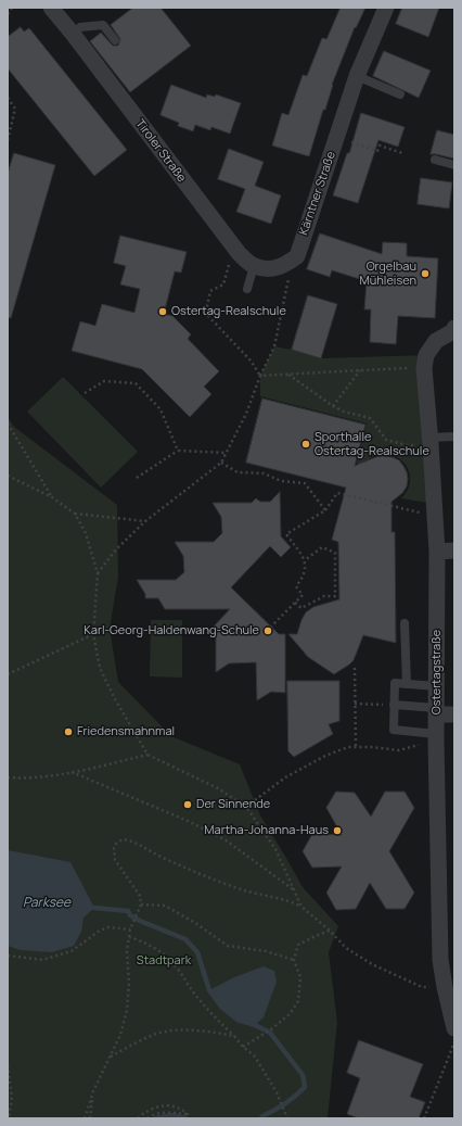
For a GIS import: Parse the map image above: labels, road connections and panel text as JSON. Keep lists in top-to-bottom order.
{
  "streets": {
    "street": ["Tiroler Straße", "Kärntner Straße", "Ostertagstraße"]
  },
  "water": ["Parksee"],
  "parks": ["Stadtpark"],
  "places": [
    "Orgelbau Mühleisen",
    "Ostertag-Realschule",
    "Sporthalle Ostertag-Realschule",
    "Karl-Georg-Haldenwang-Schule",
    "Friedensmahnmal",
    "Der Sinnende",
    "Martha-Johanna-Haus"
  ]
}
